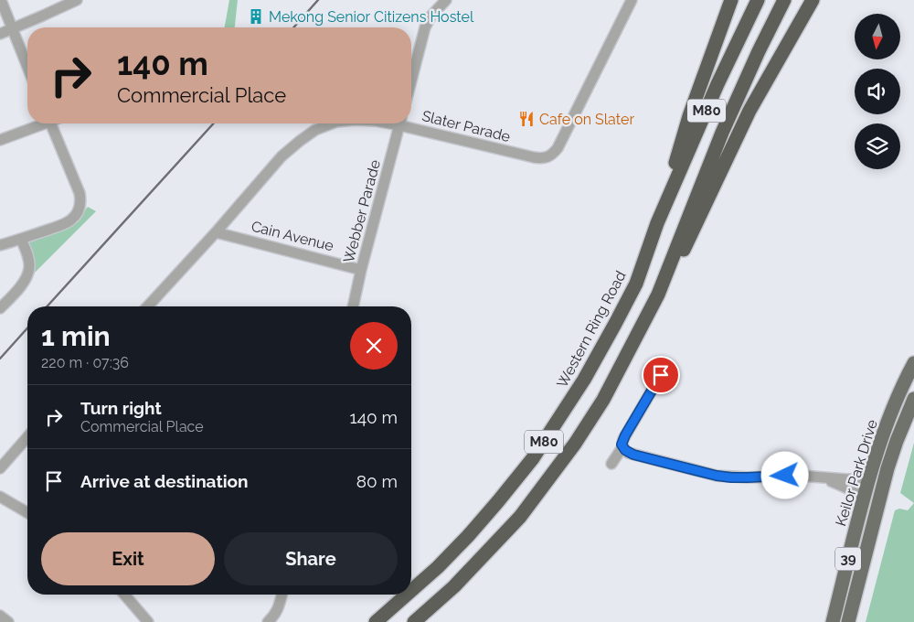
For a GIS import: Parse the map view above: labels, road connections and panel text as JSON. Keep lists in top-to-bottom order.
{
  "streets": {
    "highway": ["M80", "Western Ring Road"],
    "main road": ["Keilor Park Drive", "39"],
    "street": ["Slater Parade", "Webber Parade", "Cain Avenue"]
  },
  "crossings": [
    ["Slater Parade", "Cain Avenue"],
    ["Webber Parade", "Cain Avenue"]
  ],
  "places": {
    "building": ["Mekong Senior Citizens Hostel"],
    "restaurant": ["Cafe on Slater"]
  },
  "north": "bottom",
  "page": {
    "turn": ["140 m", "Commercial Place"],
    "heading": ["1 min", "220 m · 07:36"],
    "list": [
      {
        "name": "Turn right",
        "note": "Commercial Place",
        "value": "140 m"
      },
      {
        "name": "Arrive at destination",
        "value": "80 m"
      }
    ],
    "buttons": ["Exit", "Share"]
  }
}
